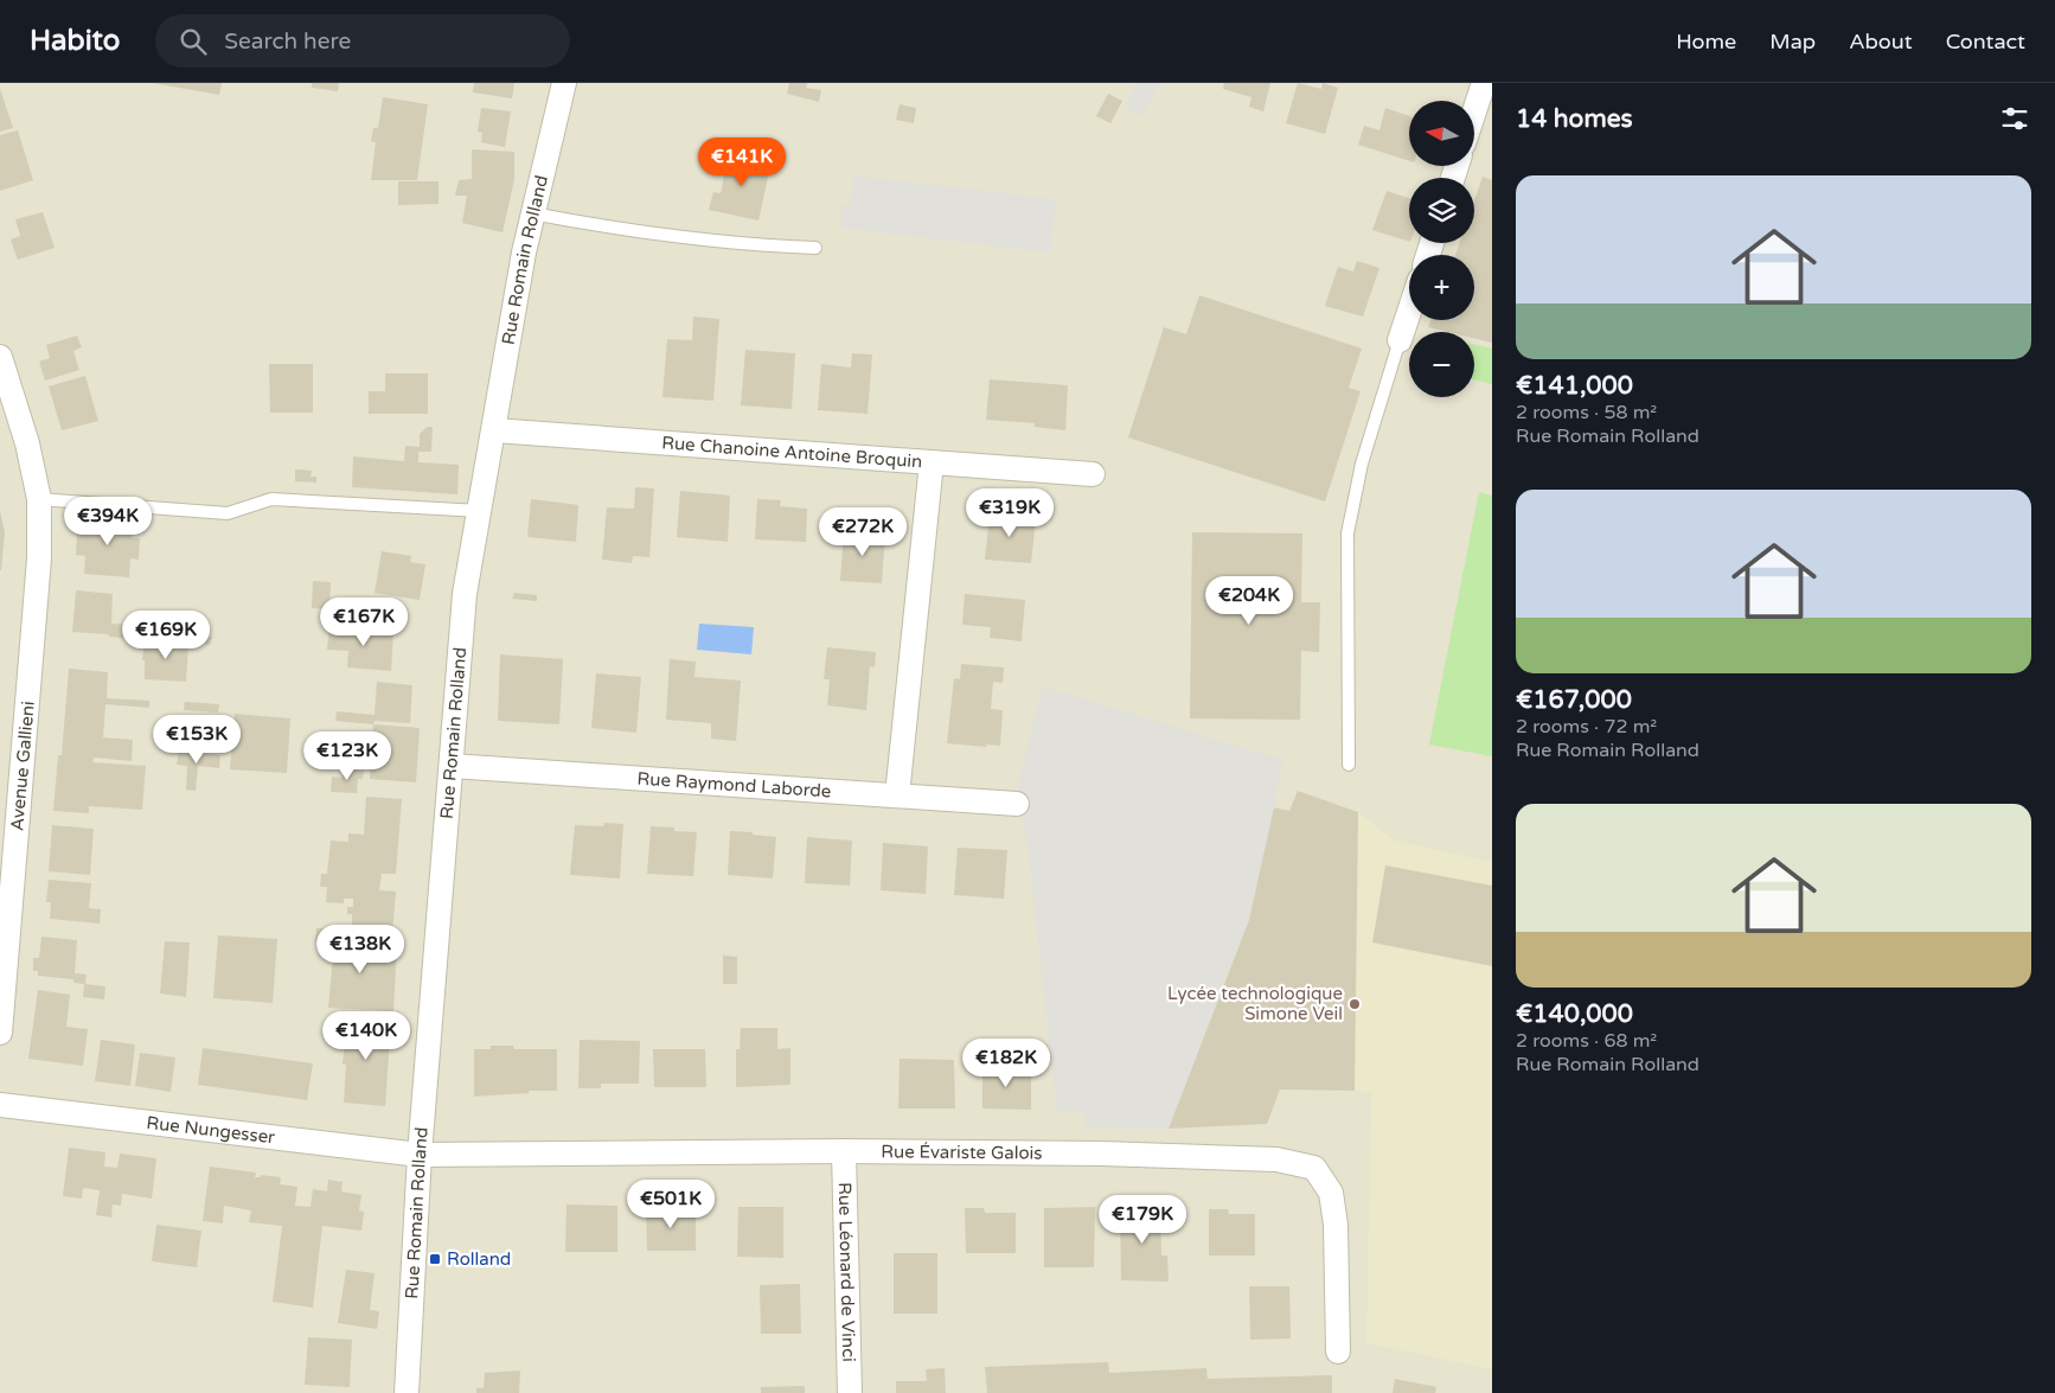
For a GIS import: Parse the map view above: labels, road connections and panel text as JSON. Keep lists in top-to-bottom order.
{
  "streets": {
    "street": [
      "Rue Romain Rolland",
      "Rue Chanoine Antoine Broquin",
      "Avenue Gallieni",
      "Rue Raymond Laborde",
      "Rue Nungesser",
      "Rue Évariste Galois",
      "Rue Léonard de Vinci"
    ]
  },
  "crossings": [
    ["Rue Romain Rolland", "Rue Chanoine Antoine Broquin"],
    ["Rue Romain Rolland", "Rue Raymond Laborde"],
    ["Rue Romain Rolland", "Rue Nungesser"],
    ["Rue Romain Rolland", "Rue Évariste Galois"],
    ["Rue Nungesser", "Rue Évariste Galois"],
    ["Rue Évariste Galois", "Rue Léonard de Vinci"]
  ],
  "places": {
    "other": ["Lycée technologique Simone Veil"],
    "transit": ["Rolland"]
  },
  "north": "left",
  "page": {
    "header": "Habito",
    "search": "Search here",
    "nav": [
      "Home",
      "Map",
      "About",
      "Contact"
    ],
    "heading": "14 homes",
    "map_buttons": ["+", "−"],
    "price": [
      "€141K",
      "€319K",
      "€394K",
      "€272K",
      "€204K",
      "€167K",
      "€169K",
      "€153K",
      "€123K",
      "€138K",
      "€140K",
      "€182K",
      "€501K",
      "€179K"
    ],
    "list": [
      {
        "name": "€141,000",
        "note": "2 rooms · 58 m² · Rue Romain Rolland"
      },
      {
        "name": "€167,000",
        "note": "2 rooms · 72 m² · Rue Romain Rolland"
      },
      {
        "name": "€140,000",
        "note": "2 rooms · 68 m² · Rue Romain Rolland"
      }
    ]
  }
}
